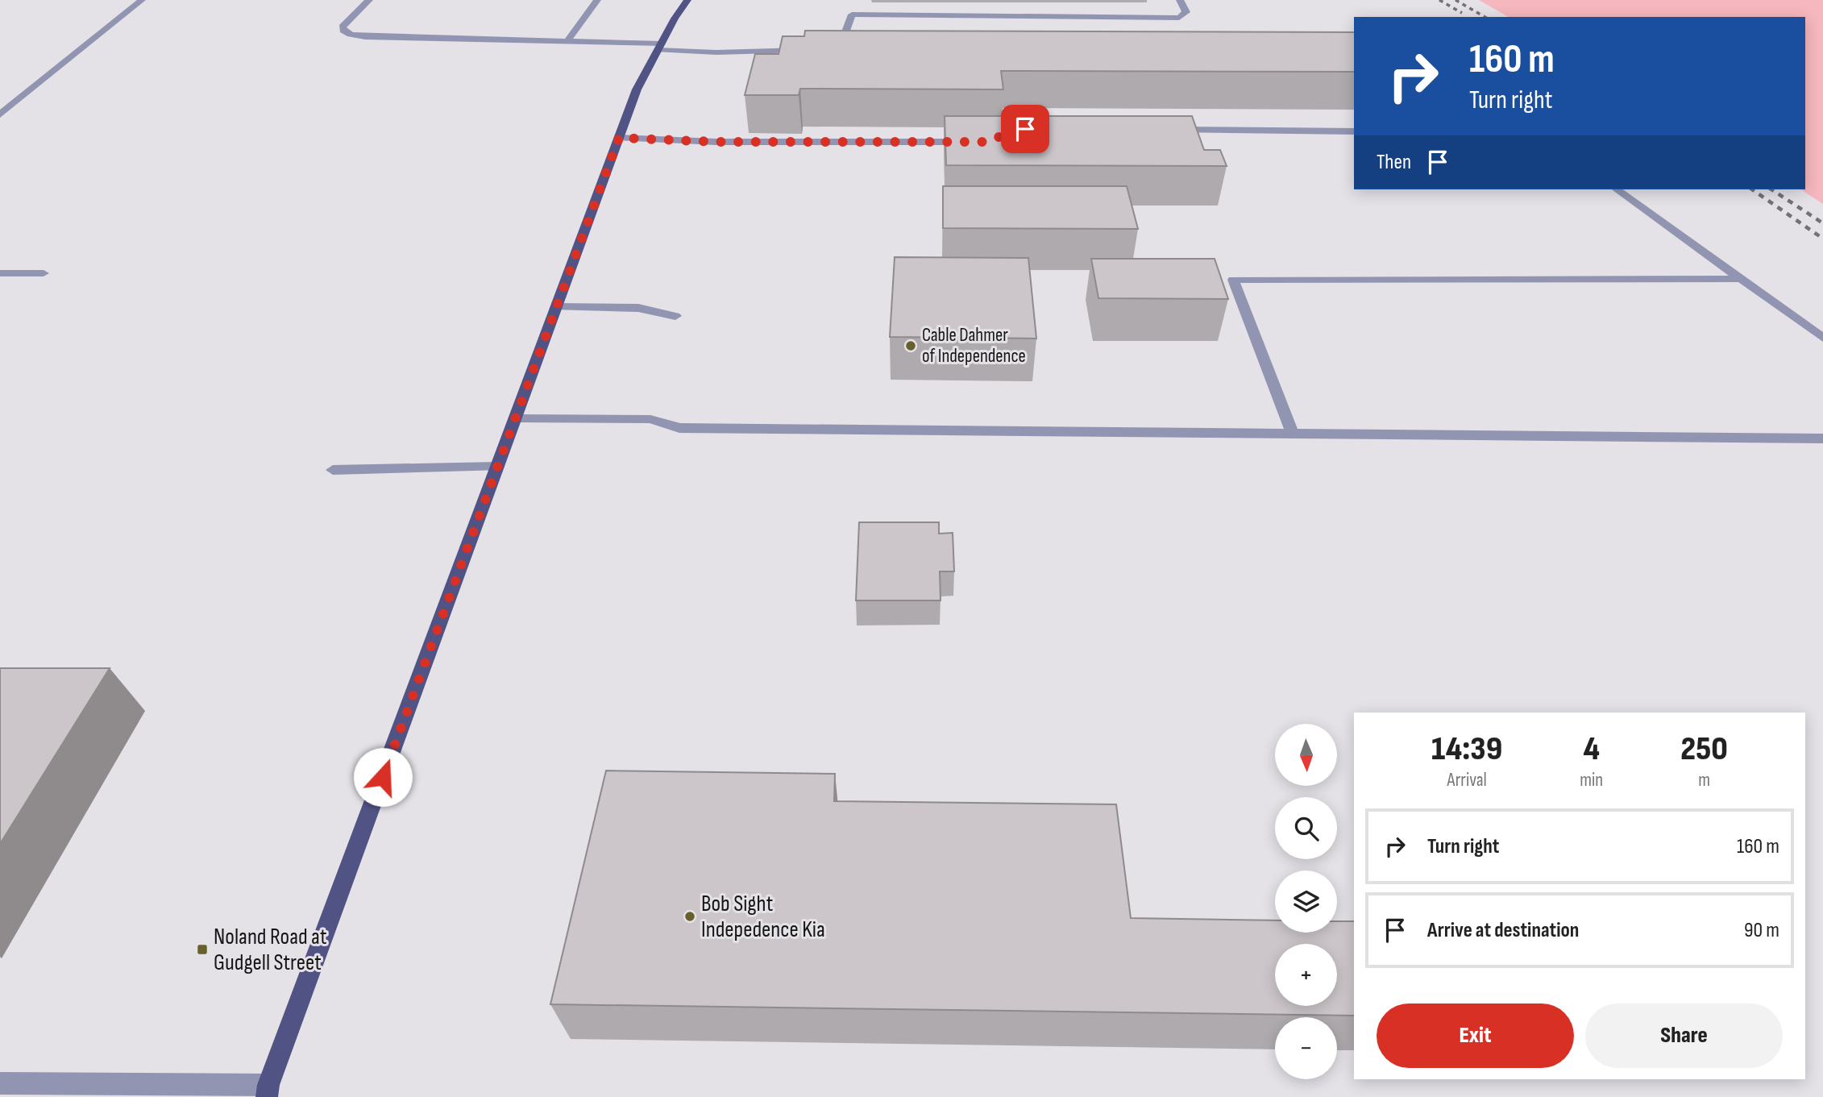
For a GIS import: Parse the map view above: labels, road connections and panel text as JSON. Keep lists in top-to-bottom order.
{
  "places": {
    "other": ["Cable Dahmer of Independence", "Bob Sight Indepedence Kia"],
    "transit": ["Noland Road at Gudgell Street"]
  },
  "north": "bottom",
  "page": {
    "turn": ["160 m", "Turn right"],
    "then": "Then",
    "eta": [
      "14:39",
      "Arrival",
      "4",
      "min",
      "250",
      "m"
    ],
    "map_buttons": ["+", "−"],
    "list": [
      {
        "name": "Turn right",
        "value": "160 m"
      },
      {
        "name": "Arrive at destination",
        "value": "90 m"
      }
    ],
    "buttons": ["Exit", "Share"]
  }
}
